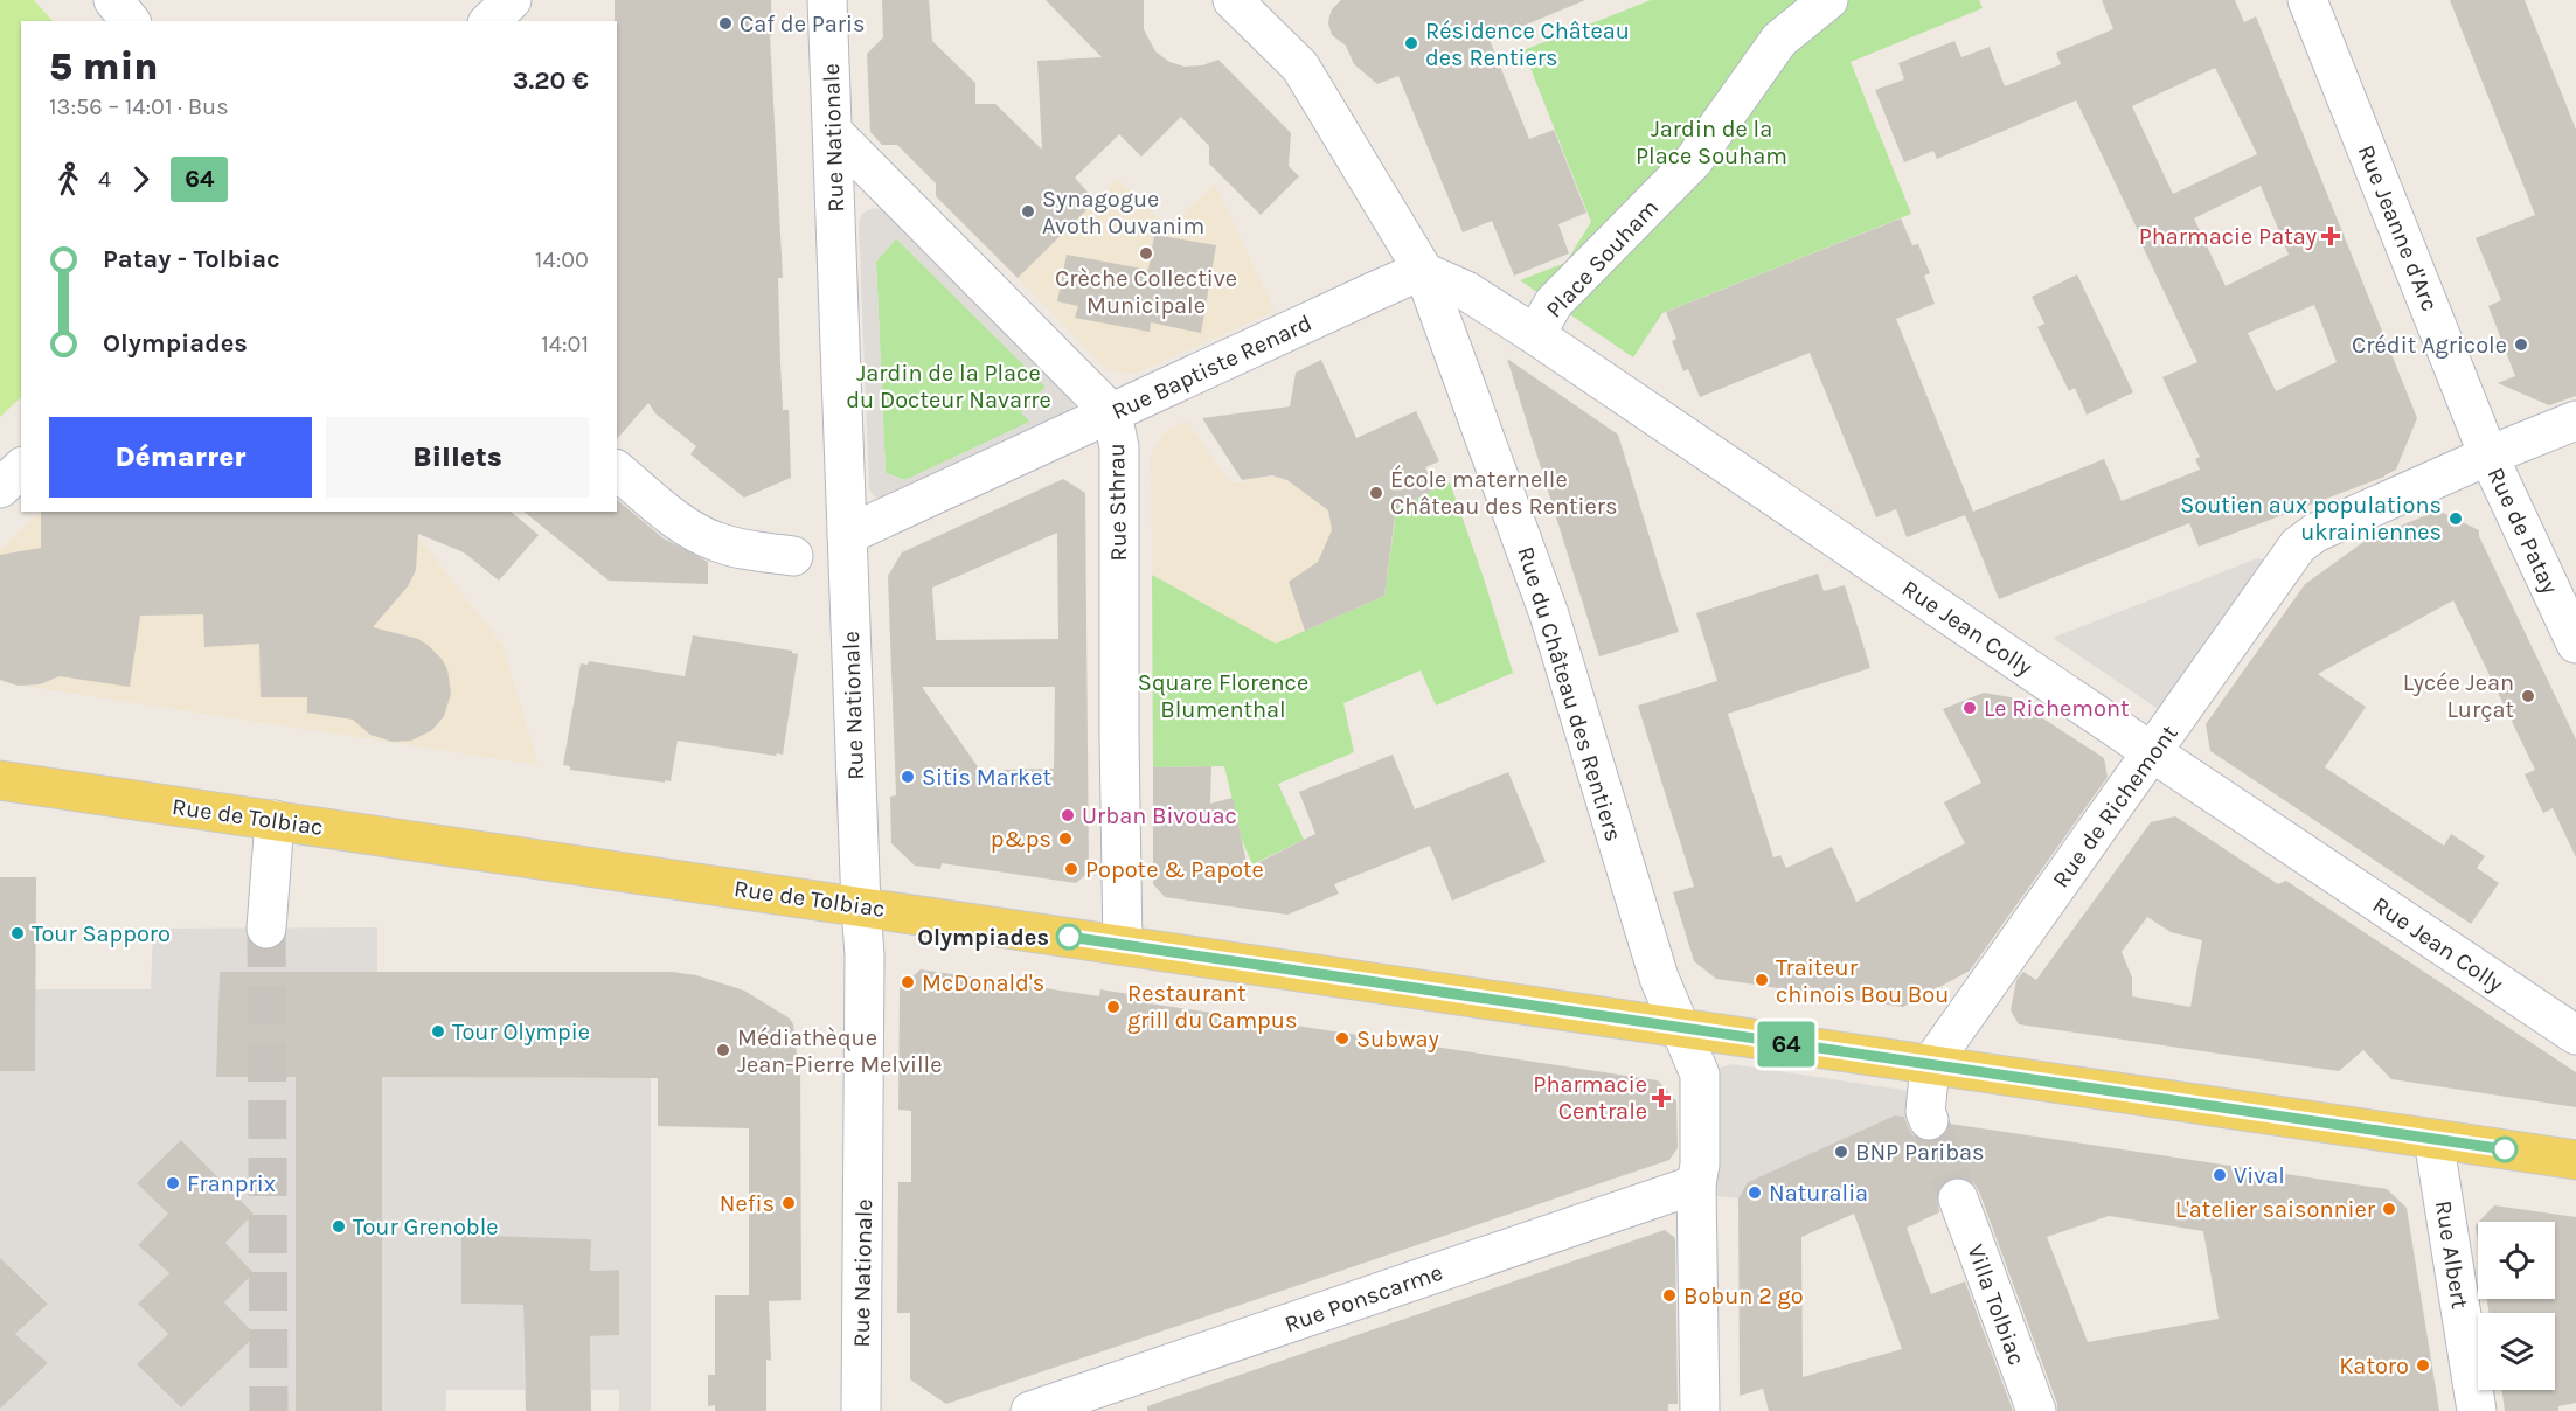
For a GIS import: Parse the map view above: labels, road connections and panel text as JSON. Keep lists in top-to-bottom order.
{
  "streets": {
    "main road": ["Rue de Tolbiac"],
    "street": [
      "Rue Nationale",
      "Rue Jeanne d'Arc",
      "Place Souham",
      "Rue Baptiste Renard",
      "Rue Sthrau",
      "Rue de Patay",
      "Rue Jean Colly",
      "Rue du Château des Rentiers",
      "Rue de Richemont",
      "Rue Albert",
      "Rue Ponscarme",
      "Villa Tolbiac"
    ]
  },
  "crossings": [
    ["Rue Nationale", "Rue Baptiste Renard"],
    ["Rue Nationale", "Rue Sthrau"],
    ["Rue Nationale", "Rue de Tolbiac"],
    ["Rue Jeanne d'Arc", "Rue de Patay"],
    ["Rue Jeanne d'Arc", "Rue de Richemont"],
    ["Rue Baptiste Renard", "Rue Sthrau"],
    ["Rue Baptiste Renard", "Rue Jean Colly"],
    ["Rue Baptiste Renard", "Rue du Château des Rentiers"],
    ["Rue Sthrau", "Rue de Tolbiac"],
    ["Rue de Patay", "Rue de Richemont"],
    ["Rue Jean Colly", "Rue du Château des Rentiers"],
    ["Rue Jean Colly", "Rue de Richemont"],
    ["Rue du Château des Rentiers", "Rue de Tolbiac"],
    ["Rue du Château des Rentiers", "Rue Ponscarme"],
    ["Rue de Richemont", "Rue de Tolbiac"],
    ["Rue de Tolbiac", "Rue Albert"]
  ],
  "parks": ["Jardin de la Place Souham", "Jardin de la Place du Docteur Navarre", "Square Florence Blumenthal"],
  "places": {
    "other": [
      "Caf de Paris",
      "Résidence Château des Rentiers",
      "Synagogue Avoth Ouvanim",
      "Crèche Collective Municipale",
      "Crédit Agricole",
      "École maternelle Château des Rentiers",
      "Soutien aux populations ukrainiennes",
      "Lycée Jean Lurçat",
      "Le Richemont",
      "Sitis Market",
      "Urban Bivouac",
      "p&ps",
      "Popote & Papote",
      "Tour Sapporo",
      "Olympiades",
      "Traiteur chinois Bou Bou",
      "McDonald's",
      "Restaurant grill du Campus",
      "Tour Olympie",
      "Subway",
      "Médiathèque Jean-Pierre Melville",
      "BNP Paribas",
      "Vival",
      "Franprix",
      "Naturalia",
      "Nefis",
      "L'atelier saisonnier",
      "Tour Grenoble",
      "Bobun 2 go",
      "Katoro"
    ],
    "health": ["Pharmacie Patay", "Pharmacie Centrale"]
  },
  "lines": ["bus line 64"],
  "page": {
    "on_map": "64",
    "heading": ["5 min", "13:56 – 14:01 · Bus", "3.20 €"],
    "legs": ["4", "64"],
    "list": [
      {
        "name": "Patay - Tolbiac",
        "value": "14:00"
      },
      {
        "name": "Olympiades",
        "value": "14:01"
      }
    ],
    "buttons": ["Démarrer", "Billets"]
  }
}
